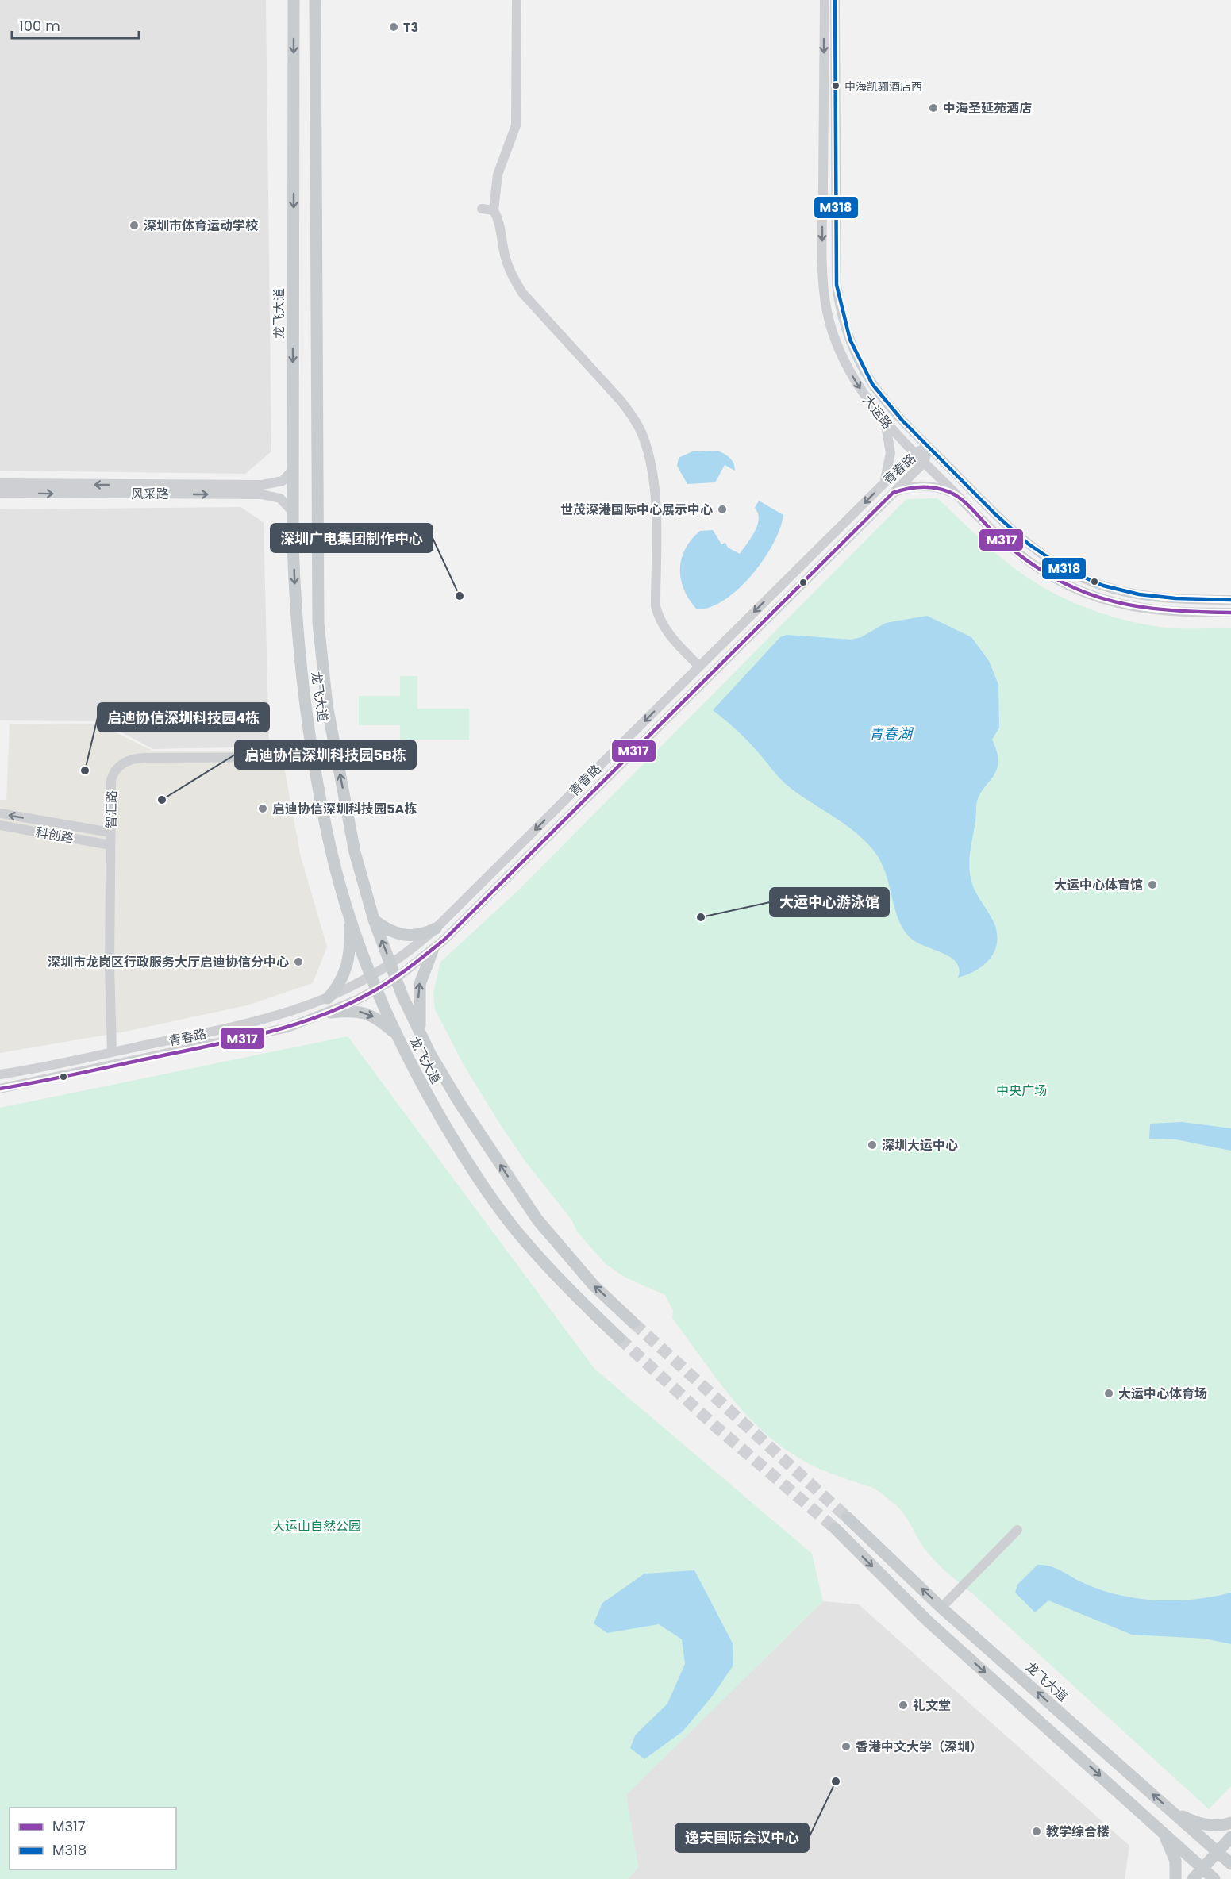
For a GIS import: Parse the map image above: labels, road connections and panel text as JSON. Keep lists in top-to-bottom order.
{
  "streets": {
    "main road": ["龙飞大道"],
    "street": [
      "大运路",
      "青春路",
      "风采路",
      "智汇路",
      "科创路"
    ]
  },
  "crossings": [
    ["龙飞大道", "青春路"],
    ["龙飞大道", "风采路"],
    ["龙飞大道", "智汇路"],
    ["大运路", "青春路"],
    ["青春路", "智汇路"],
    ["智汇路", "科创路"]
  ],
  "water": ["青春湖"],
  "parks": ["中央广场", "大运山自然公园"],
  "places": [
    "T3",
    "中海凯骊酒店西",
    "中海圣延苑酒店",
    "深圳市体育运动学校",
    "世茂深港国际中心展示中心",
    "深圳广电集团制作中心",
    "启迪协信深圳科技园4栋",
    "启迪协信深圳科技园5B栋",
    "启迪协信深圳科技园5A栋",
    "大运中心体育馆",
    "大运中心游泳馆",
    "深圳市龙岗区行政服务大厅启迪协信分中心",
    "深圳大运中心",
    "大运中心体育场",
    "礼文堂",
    "香港中文大学（深圳）",
    "逸夫国际会议中心",
    "教学综合楼"
  ],
  "lines": ["transit line M318", "transit line M317"],
  "legend": ["M317", "M318"],
  "scale_bar": "100 m"
}
